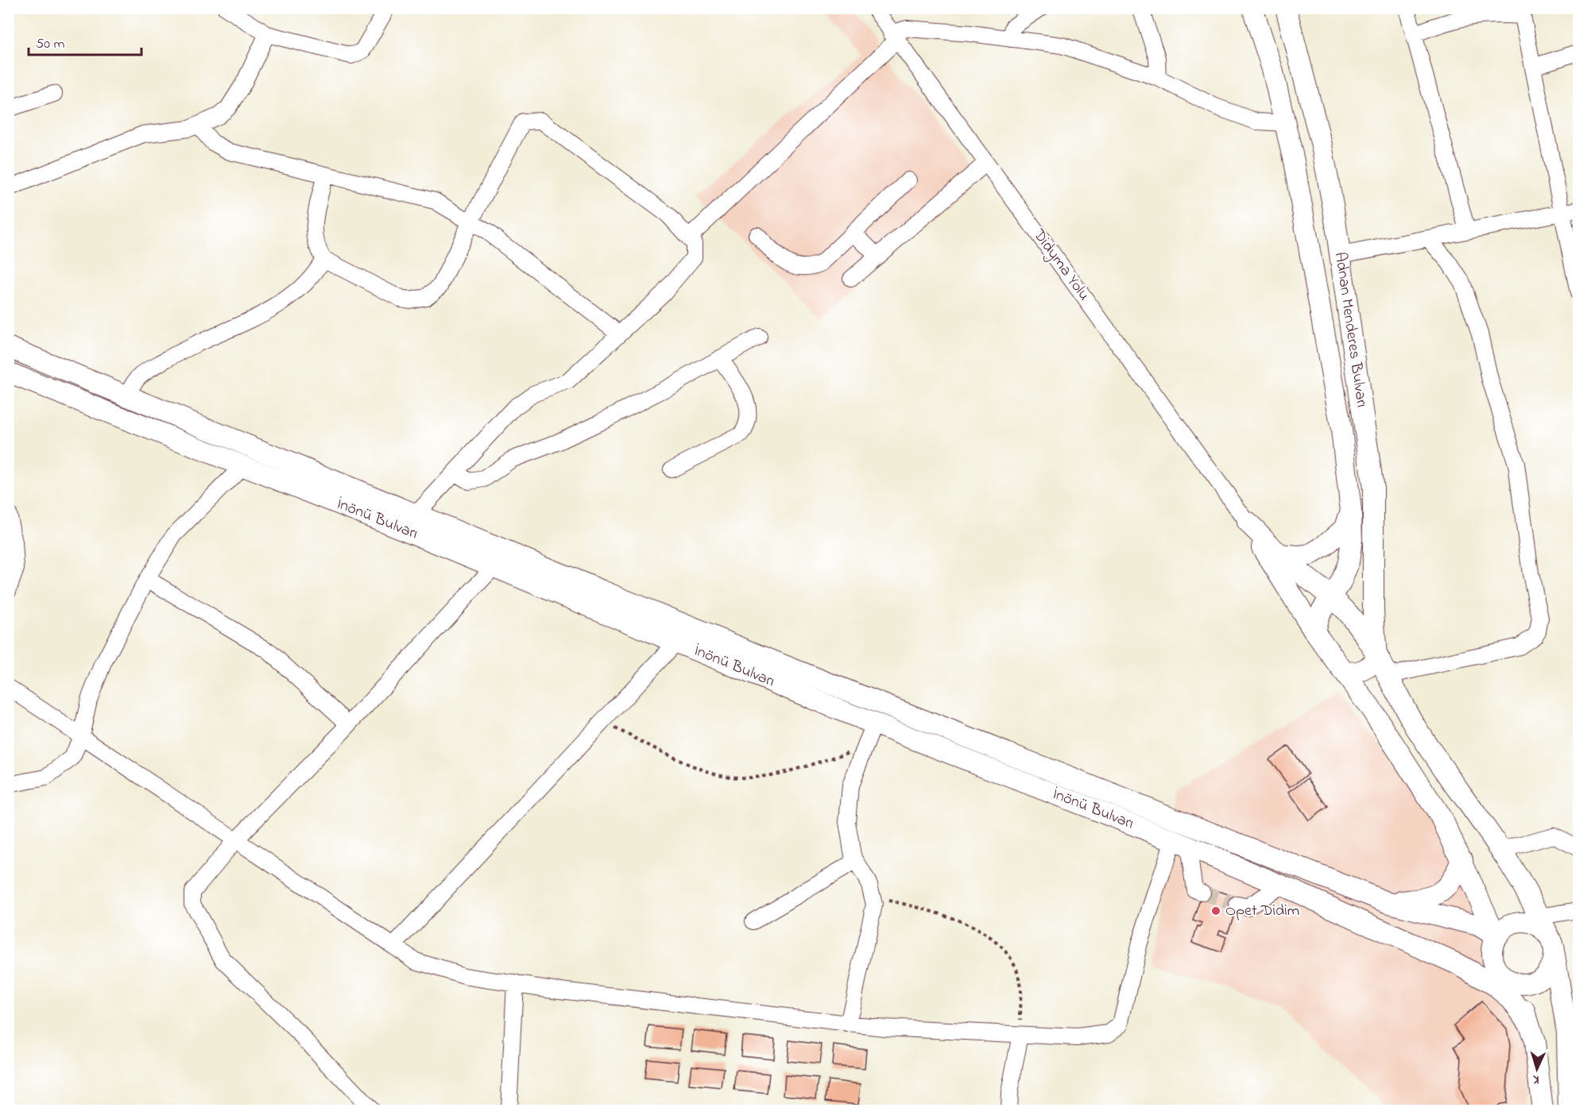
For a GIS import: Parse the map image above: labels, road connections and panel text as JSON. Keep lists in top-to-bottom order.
{
  "streets": {
    "main road": ["Adnan Menderes Bulvarı", "İnönü Bulvarı"],
    "street": ["Didyma Yolu"]
  },
  "places": ["Opet Didim"],
  "scale_bar": "50 m",
  "north": "bottom"
}
